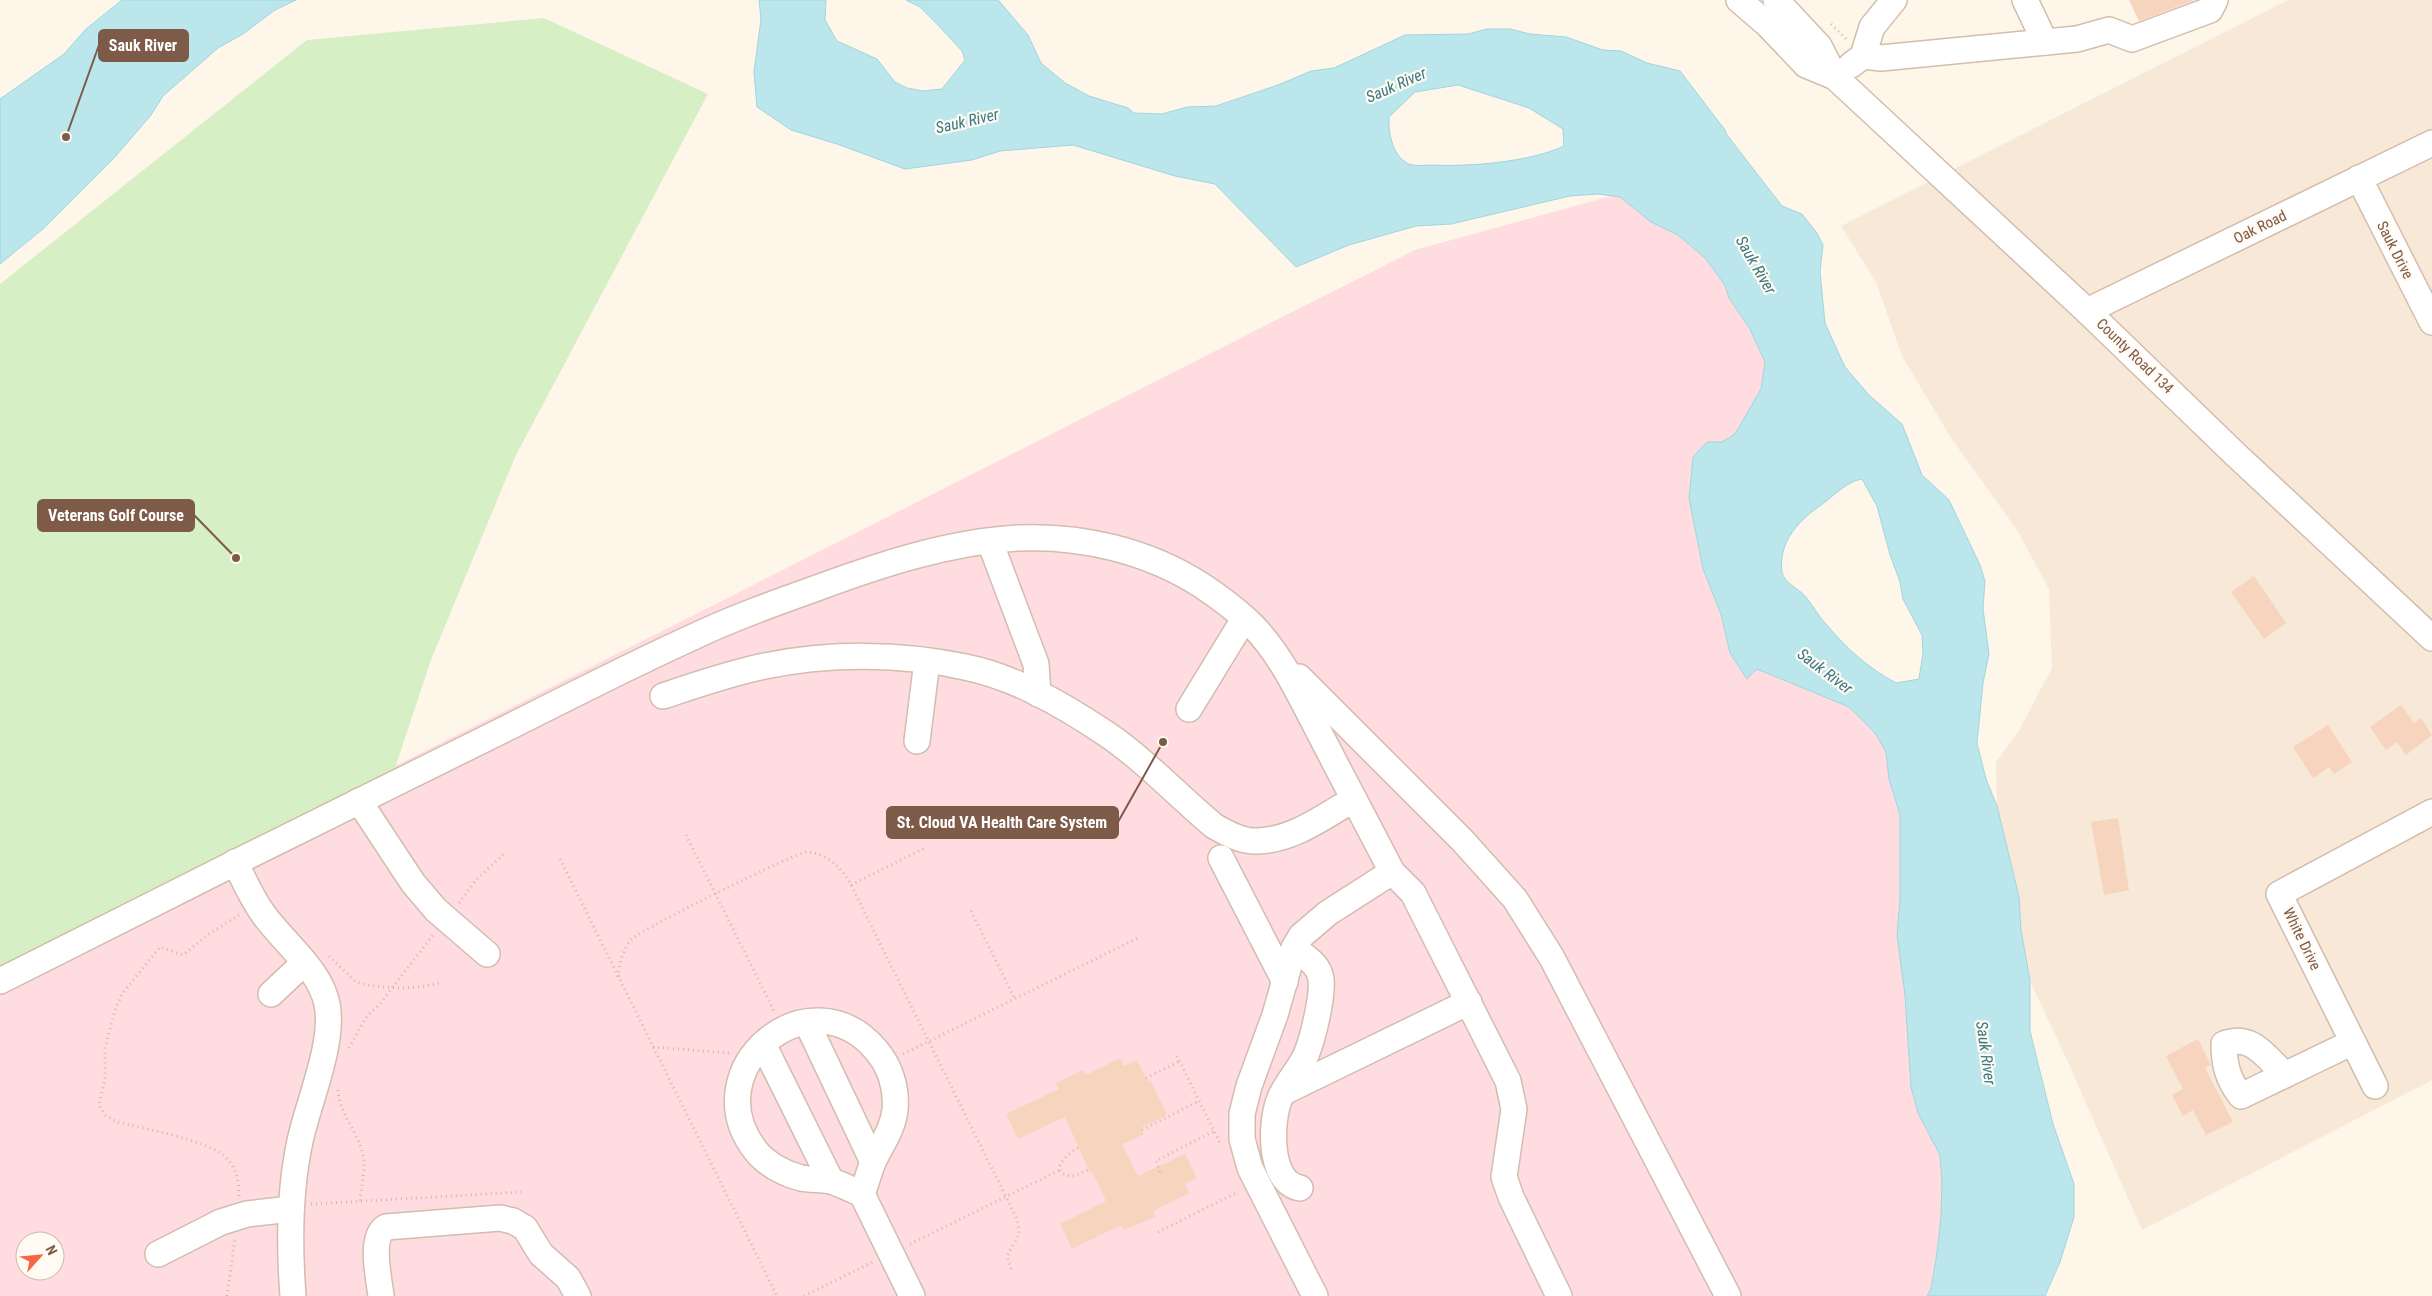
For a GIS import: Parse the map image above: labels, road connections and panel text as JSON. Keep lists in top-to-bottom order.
{
  "streets": {
    "street": [
      "Oak Road",
      "Sauk Drive",
      "County Road 134",
      "White Drive"
    ]
  },
  "crossings": [
    ["Oak Road", "Sauk Drive"],
    ["Oak Road", "County Road 134"]
  ],
  "water": ["Sauk River"],
  "places": ["Sauk River", "Veterans Golf Course", "St. Cloud VA Health Care System"],
  "north": "top right"
}
